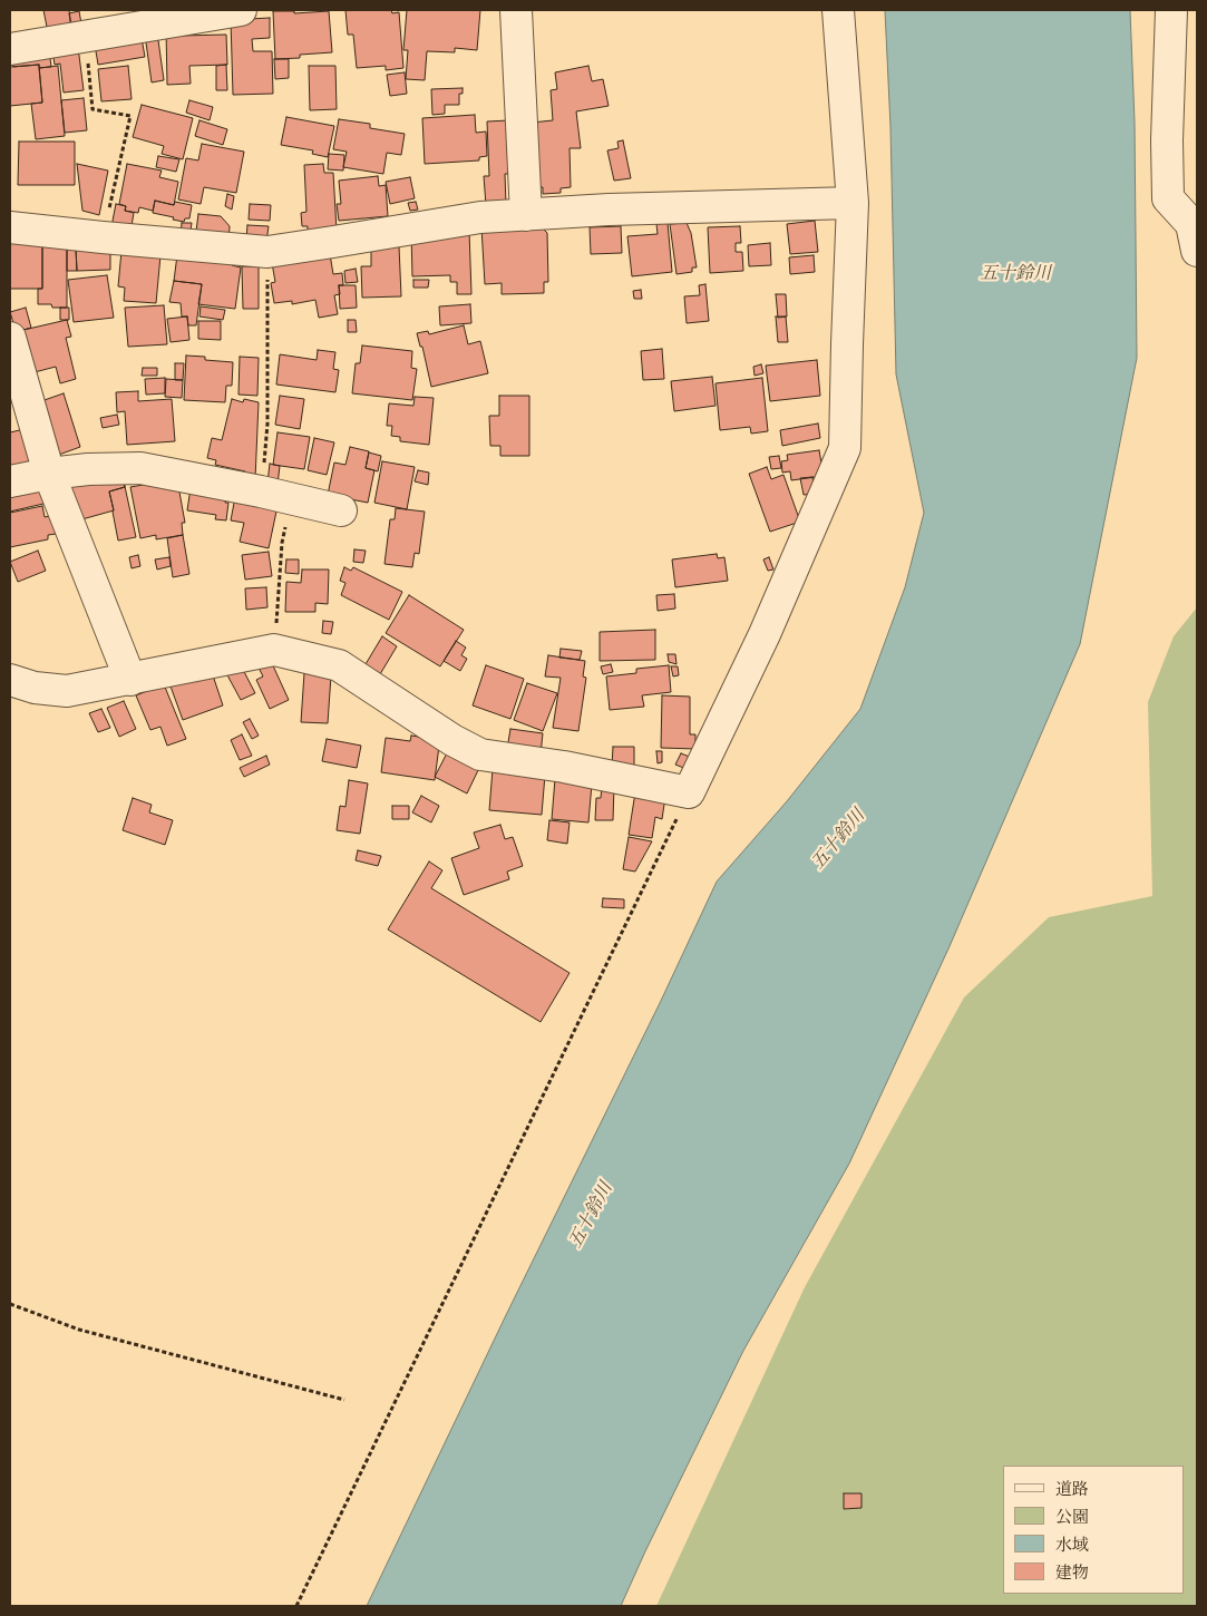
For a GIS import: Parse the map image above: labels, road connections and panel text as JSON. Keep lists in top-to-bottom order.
{
  "water": ["五十鈴川"],
  "legend": [
    "道路",
    "公園",
    "水域",
    "建物"
  ]
}
